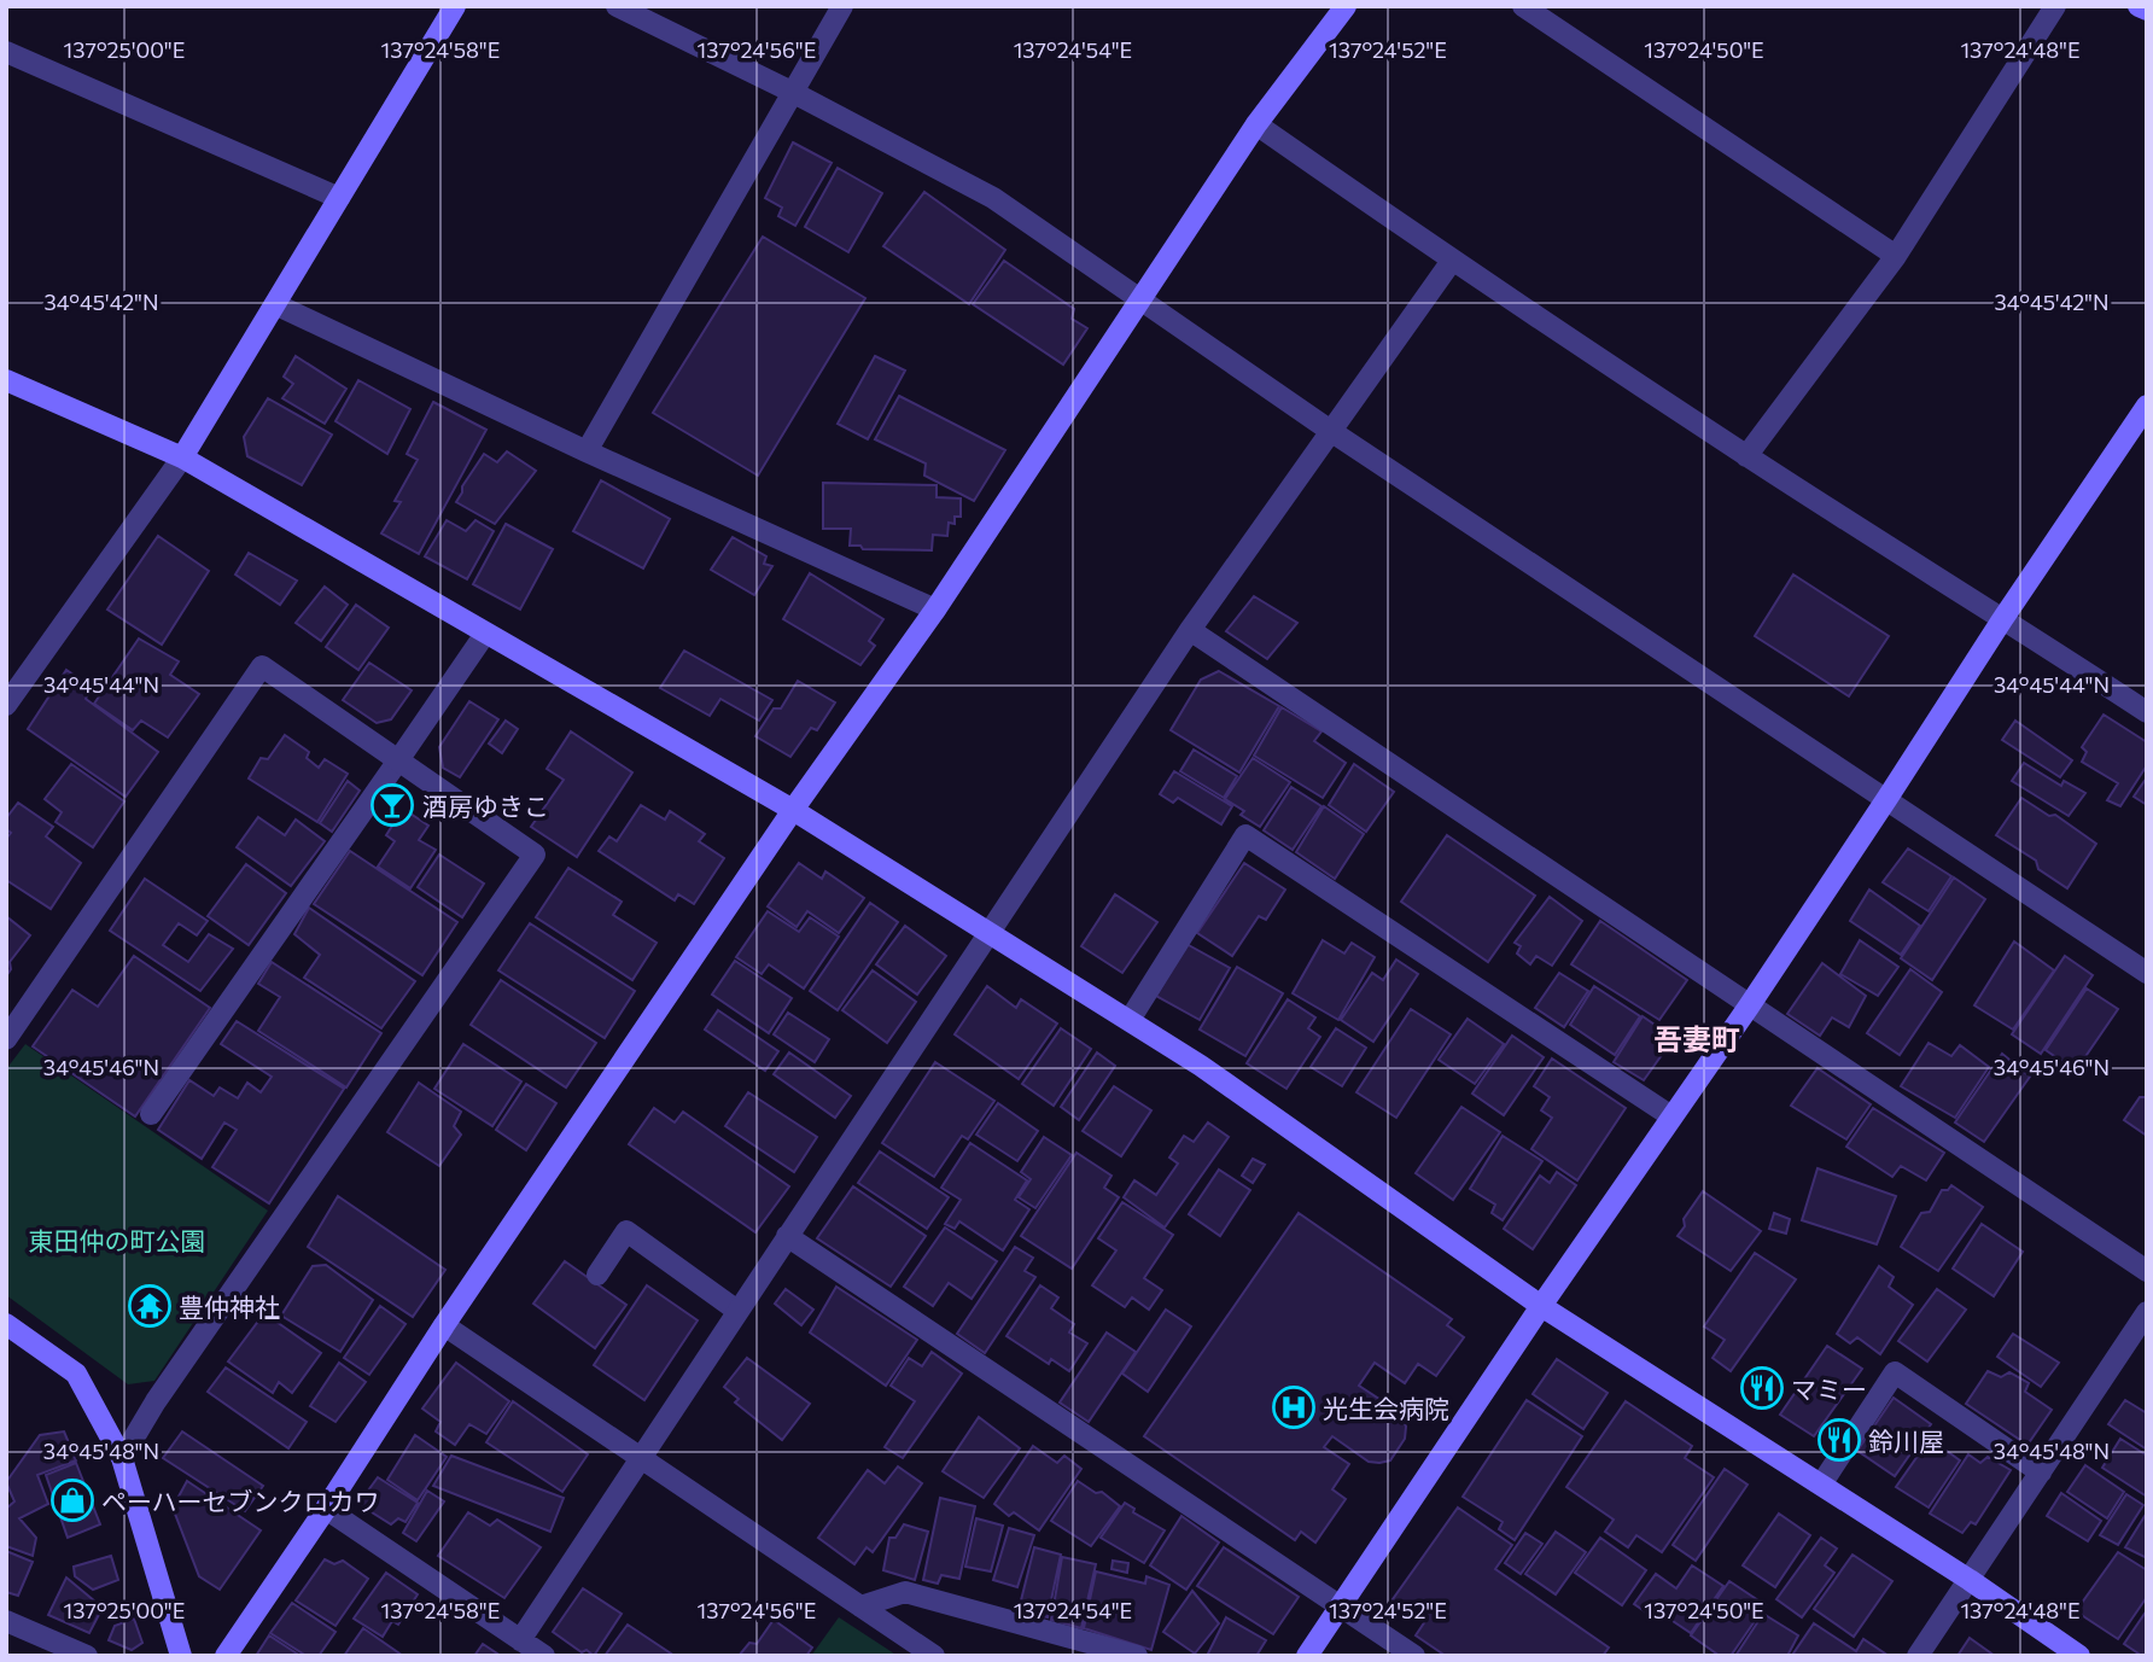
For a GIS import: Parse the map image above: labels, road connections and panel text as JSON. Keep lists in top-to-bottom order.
{
  "districts": ["吾妻町"],
  "parks": ["東田仲の町公園"],
  "places": {
    "bar": ["酒房ゆきこ"],
    "temple": ["豊仲神社"],
    "restaurant": ["マミー", "鈴川屋"],
    "hospital": ["光生会病院"],
    "shop": ["ペーハーセブンクロカワ"]
  },
  "coordinates": [
    "137°25'00\"E",
    "137°24'58\"E",
    "137°24'56\"E",
    "137°24'54\"E",
    "137°24'52\"E",
    "137°24'50\"E",
    "137°24'48\"E",
    "34°45'42\"N",
    "34°45'44\"N",
    "34°45'46\"N",
    "34°45'48\"N"
  ]
}
